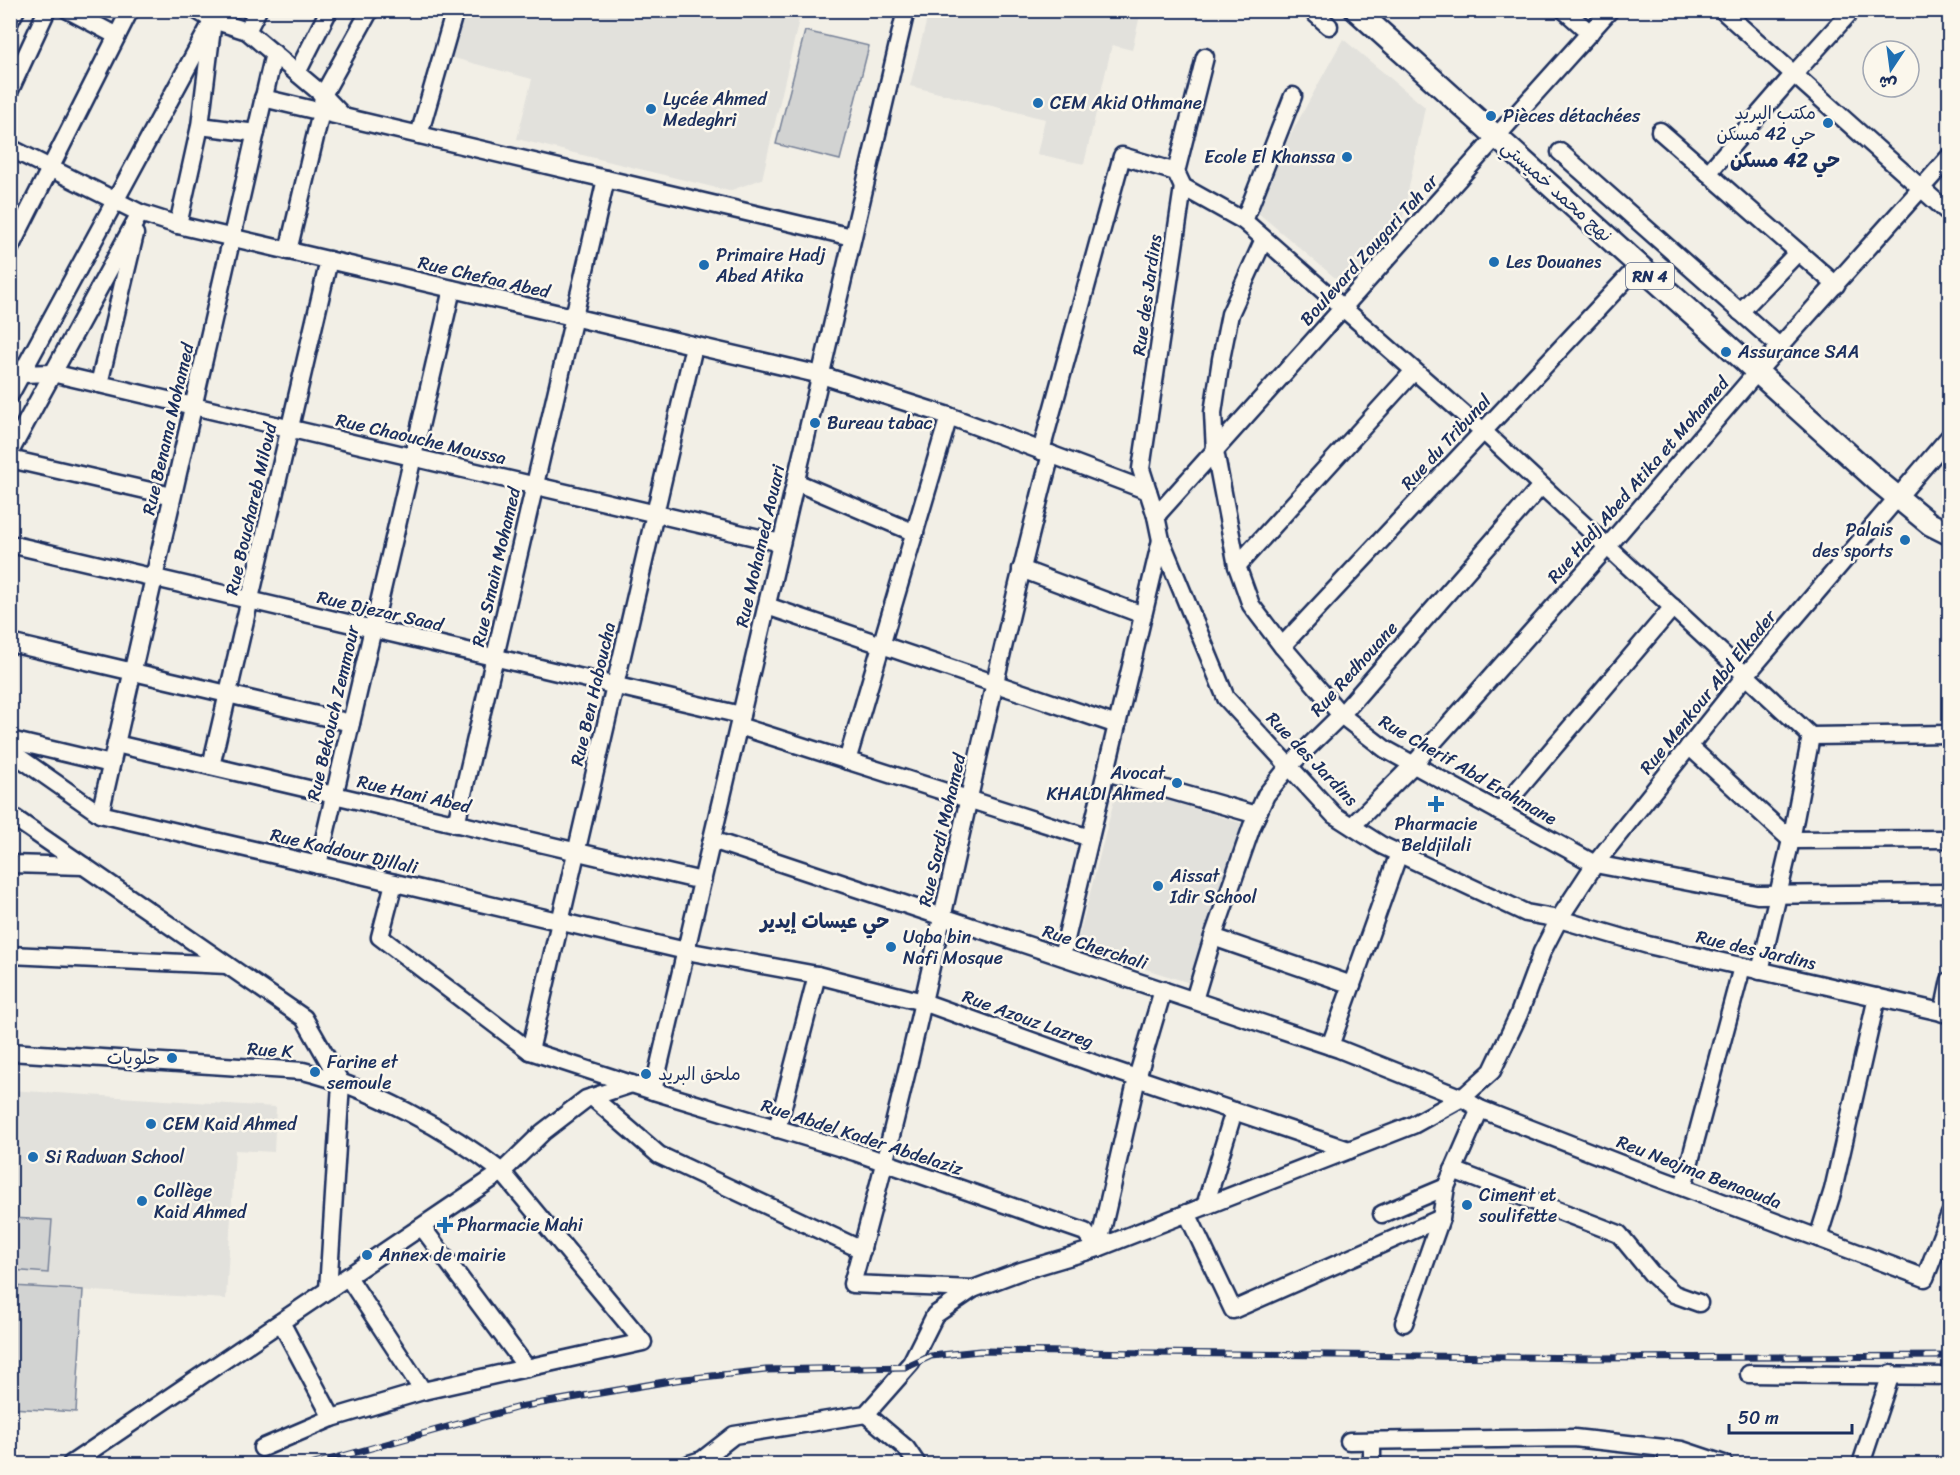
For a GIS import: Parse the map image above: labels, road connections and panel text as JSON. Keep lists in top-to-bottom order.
{
  "streets": {
    "main road": ["نهج محمد خميستي", "RN 4"],
    "street": [
      "Boulevard Zougari Tah ar",
      "Rue Chefaa Abed",
      "Rue des Jardins",
      "Rue Benama Mohamed",
      "Rue Chaouche Moussa",
      "Rue du Tribunal",
      "Rue Hadj Abed Atika et Mohamed",
      "Rue Bouchareb Miloud",
      "Rue Mohamed Aouari",
      "Rue Smain Mohamed",
      "Rue Djezar Saad",
      "Rue Redhouane",
      "Rue Menkour Abd Elkader",
      "Rue Ben Haboucha",
      "Rue Bekouch Zemmour",
      "Rue Cherif Abd Erahmane",
      "Rue Hani Abed",
      "Rue Sardi Mohamed",
      "Rue Kaddour Djllali",
      "Rue Cherchali",
      "Rue Azouz Lazreg",
      "Rue K",
      "Rue Abdel Kader Abdelaziz",
      "Reu Neojma Benaouda"
    ]
  },
  "crossings": [
    ["نهج محمد خميستي", "Boulevard Zougari Tah ar"],
    ["نهج محمد خميستي", "Rue du Tribunal"],
    ["نهج محمد خميستي", "Rue Hadj Abed Atika et Mohamed"],
    ["نهج محمد خميستي", "Rue Menkour Abd Elkader"],
    ["Boulevard Zougari Tah ar", "Rue des Jardins"],
    ["Boulevard Zougari Tah ar", "Rue Cherif Abd Erahmane"],
    ["Rue Chefaa Abed", "Rue des Jardins"],
    ["Rue Chefaa Abed", "Rue Benama Mohamed"],
    ["Rue Chefaa Abed", "Rue Bouchareb Miloud"],
    ["Rue Chefaa Abed", "Rue Mohamed Aouari"],
    ["Rue Chefaa Abed", "Rue Smain Mohamed"],
    ["Rue Chefaa Abed", "Rue Ben Haboucha"],
    ["Rue Chefaa Abed", "Rue Bekouch Zemmour"],
    ["Rue Chefaa Abed", "Rue Sardi Mohamed"],
    ["Rue des Jardins", "Rue Hadj Abed Atika et Mohamed"],
    ["Rue des Jardins", "Rue Redhouane"],
    ["Rue des Jardins", "Rue Menkour Abd Elkader"],
    ["Rue des Jardins", "Rue Sardi Mohamed"],
    ["Rue Benama Mohamed", "Rue Chaouche Moussa"],
    ["Rue Benama Mohamed", "Rue Djezar Saad"],
    ["Rue Benama Mohamed", "Rue Hani Abed"],
    ["Rue Benama Mohamed", "Rue Kaddour Djllali"],
    ["Rue Chaouche Moussa", "Rue Bouchareb Miloud"],
    ["Rue Chaouche Moussa", "Rue Mohamed Aouari"],
    ["Rue Chaouche Moussa", "Rue Smain Mohamed"],
    ["Rue Chaouche Moussa", "Rue Ben Haboucha"],
    ["Rue Chaouche Moussa", "Rue Bekouch Zemmour"],
    ["Rue du Tribunal", "Rue Cherif Abd Erahmane"],
    ["Rue Hadj Abed Atika et Mohamed", "Rue Cherif Abd Erahmane"],
    ["Rue Bouchareb Miloud", "Rue Djezar Saad"],
    ["Rue Bouchareb Miloud", "Rue Hani Abed"],
    ["Rue Mohamed Aouari", "Rue Djezar Saad"],
    ["Rue Mohamed Aouari", "Rue Hani Abed"],
    ["Rue Mohamed Aouari", "Rue Kaddour Djllali"],
    ["Rue Mohamed Aouari", "Rue Cherchali"],
    ["Rue Mohamed Aouari", "Rue Azouz Lazreg"],
    ["Rue Mohamed Aouari", "Rue Abdel Kader Abdelaziz"],
    ["Rue Smain Mohamed", "Rue Djezar Saad"],
    ["Rue Smain Mohamed", "Rue Hani Abed"],
    ["Rue Djezar Saad", "Rue Ben Haboucha"],
    ["Rue Djezar Saad", "Rue Bekouch Zemmour"],
    ["Rue Djezar Saad", "Rue Sardi Mohamed"],
    ["Rue Redhouane", "Rue Cherif Abd Erahmane"],
    ["Rue Redhouane", "Rue Cherchali"],
    ["Rue Menkour Abd Elkader", "Rue Cherif Abd Erahmane"],
    ["Rue Menkour Abd Elkader", "Rue Sardi Mohamed"],
    ["Rue Menkour Abd Elkader", "Rue Cherchali"],
    ["Rue Menkour Abd Elkader", "Rue Azouz Lazreg"],
    ["Rue Menkour Abd Elkader", "Rue Abdel Kader Abdelaziz"],
    ["Rue Menkour Abd Elkader", "Reu Neojma Benaouda"],
    ["Rue Ben Haboucha", "Rue Hani Abed"],
    ["Rue Ben Haboucha", "Rue Kaddour Djllali"],
    ["Rue Ben Haboucha", "Rue Abdel Kader Abdelaziz"],
    ["Rue Bekouch Zemmour", "Rue Hani Abed"],
    ["Rue Bekouch Zemmour", "Rue Kaddour Djllali"],
    ["Rue Sardi Mohamed", "Rue Cherchali"],
    ["Rue Sardi Mohamed", "Rue Azouz Lazreg"],
    ["Rue Sardi Mohamed", "Rue Abdel Kader Abdelaziz"],
    ["Rue Kaddour Djllali", "Rue Azouz Lazreg"],
    ["Rue Kaddour Djllali", "Rue Abdel Kader Abdelaziz"],
    ["Rue Cherchali", "Reu Neojma Benaouda"]
  ],
  "districts": ["حي 42 مسكن", "حي عيسات إيدير"],
  "places": {
    "other": [
      "CEM Akid Othmane",
      "Lycée Ahmed Medeghri",
      "Pièces détachées",
      "مكتب البريد حي 42 مسكن",
      "Ecole El Khanssa",
      "Les Douanes",
      "Primaire Hadj Abed Atika",
      "Assurance SAA",
      "Bureau tabac",
      "Palais des sports",
      "Avocat KHALDI Ahmed",
      "Aissat Idir School",
      "Uqba bin Nafi Mosque",
      "حلويات",
      "Farine et semoule",
      "ملحق البريد",
      "CEM Kaid Ahmed",
      "Si Radwan School",
      "Collège Kaid Ahmed",
      "Ciment et soulifette",
      "Annex de mairie"
    ],
    "health": ["Pharmacie Beldjilali", "Pharmacie Mahi"]
  },
  "scale_bar": "50 m",
  "north": "bottom"
}
